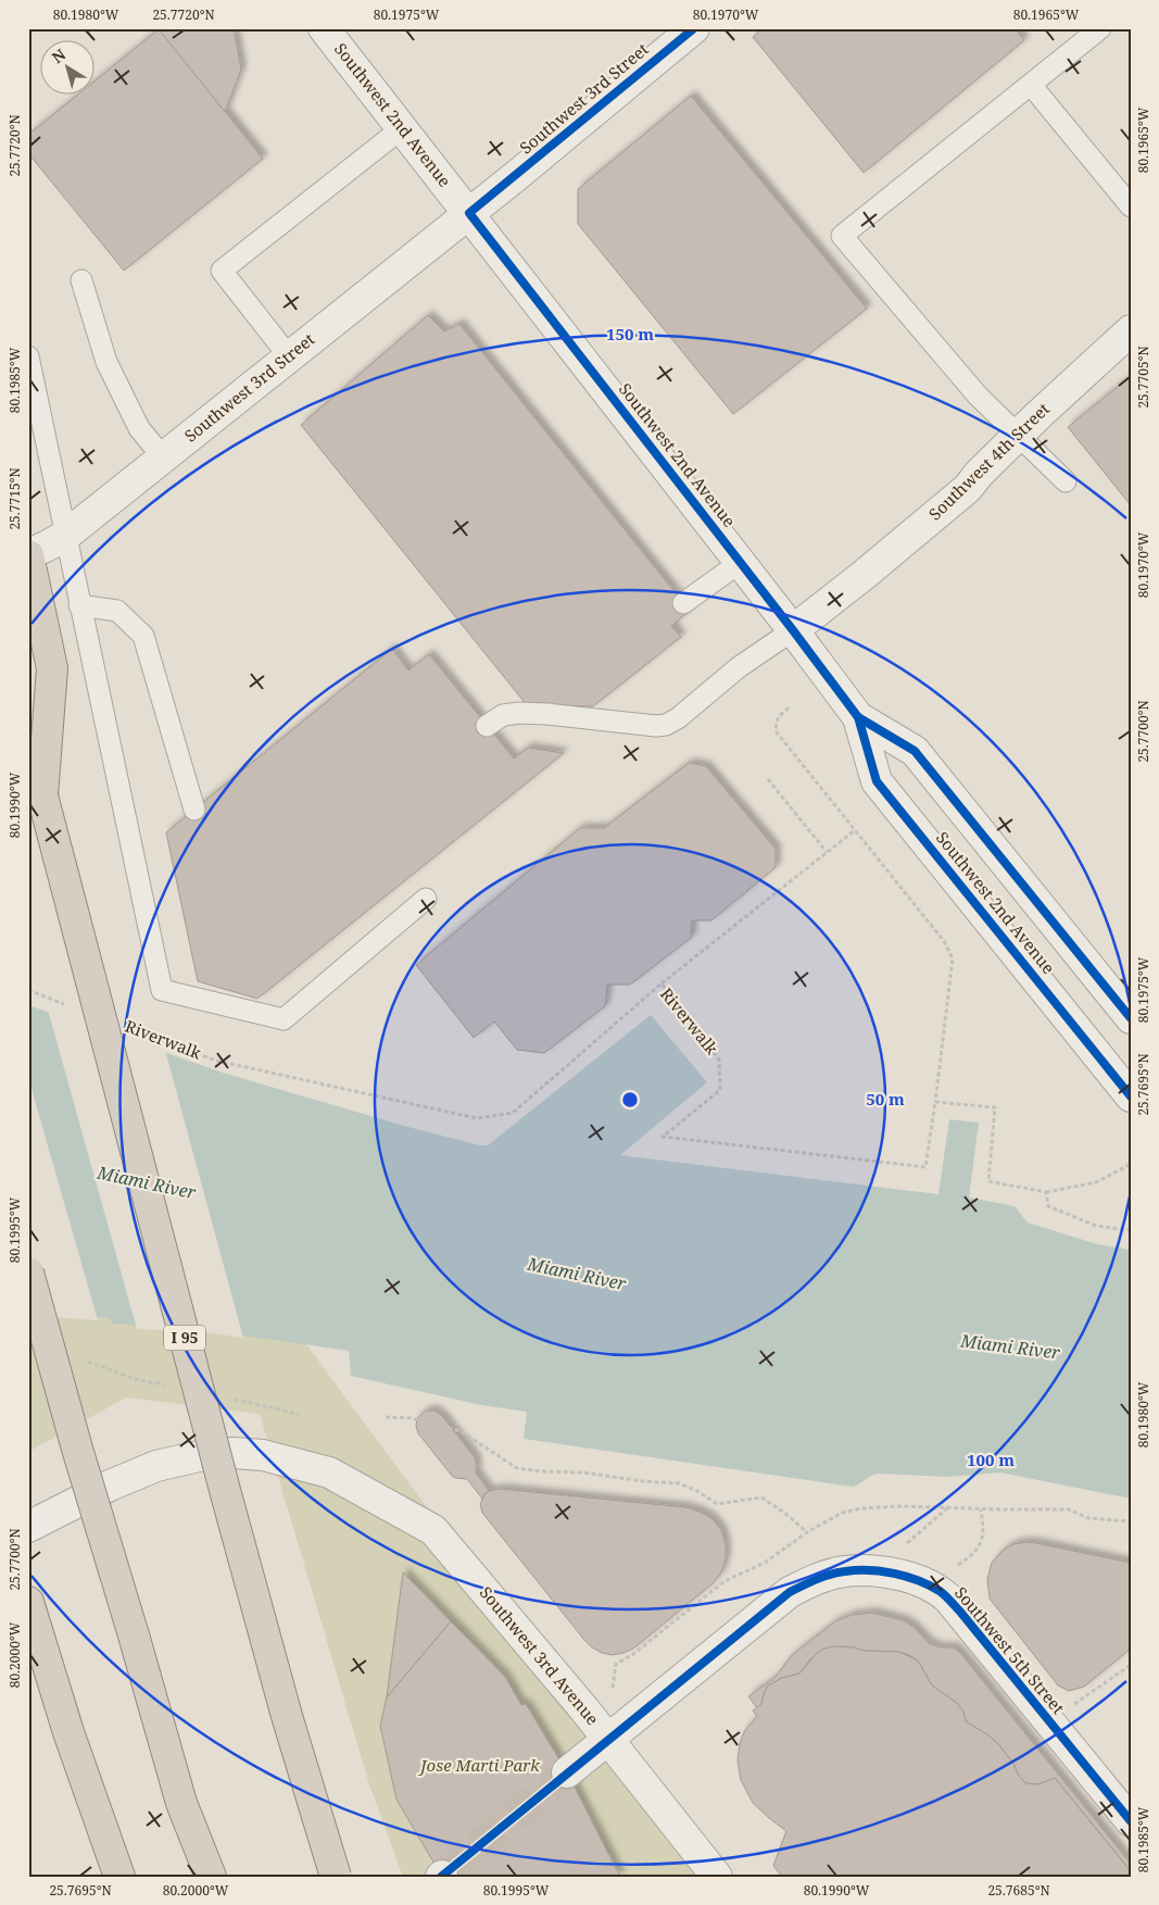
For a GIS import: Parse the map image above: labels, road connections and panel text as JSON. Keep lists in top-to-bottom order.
{
  "streets": {
    "highway": ["I 95"],
    "street": [
      "Southwest 3rd Street",
      "Southwest 2nd Avenue",
      "Southwest 4th Street",
      "Southwest 5th Street",
      "Southwest 3rd Avenue"
    ],
    "path": ["Riverwalk"]
  },
  "crossings": [
    ["Southwest 3rd Street", "Southwest 2nd Avenue"],
    ["Southwest 2nd Avenue", "Southwest 4th Street"],
    ["Southwest 5th Street", "Southwest 3rd Avenue"]
  ],
  "water": ["Miami River"],
  "parks": ["Jose Marti Park"],
  "north": "top left",
  "coordinates": [
    "80.1980°W",
    "25.7720°N",
    "80.1975°W",
    "80.1970°W",
    "80.1965°W",
    "25.7705°N",
    "80.1985°W",
    "25.7715°N",
    "25.7700°N",
    "80.1990°W",
    "25.7695°N",
    "80.1995°W",
    "80.2000°W",
    "25.7685°N"
  ],
  "rings": ["150 m", "50 m", "100 m"]
}
